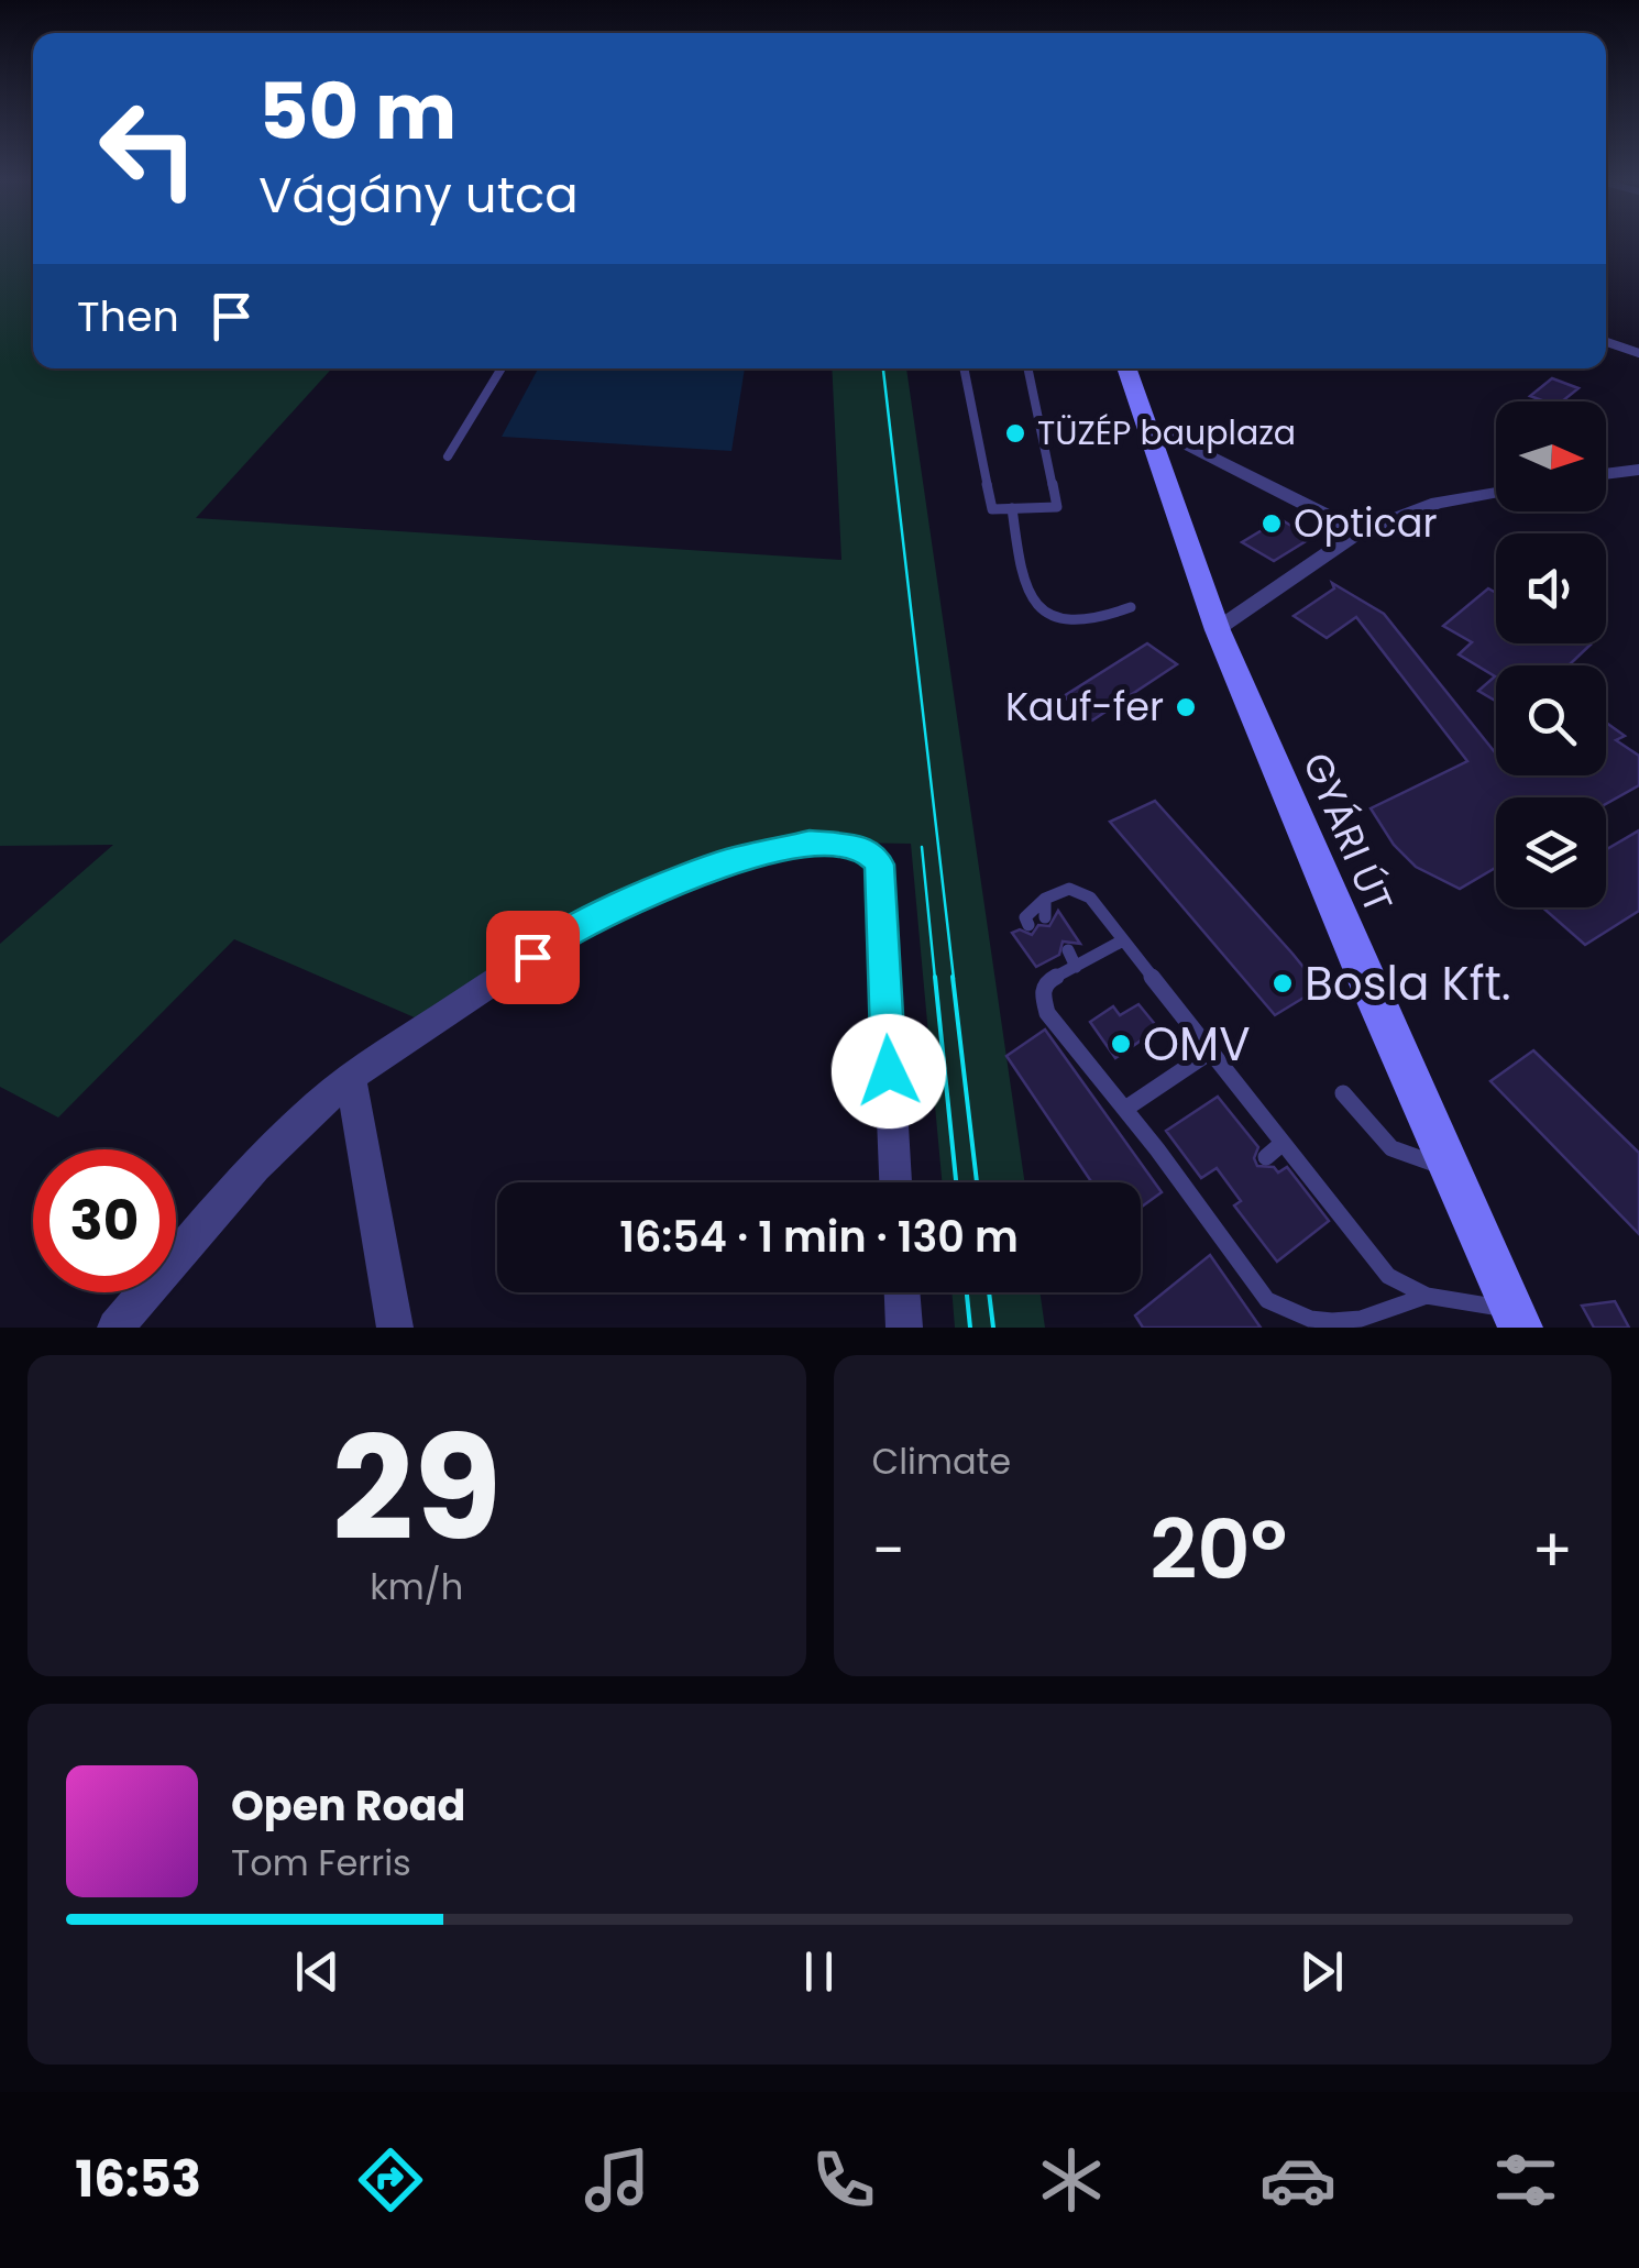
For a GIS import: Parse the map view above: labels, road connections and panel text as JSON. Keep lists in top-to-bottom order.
{
  "streets": {
    "street": ["GYÁRI ÚT"]
  },
  "places": [
    "TÜZÉP bauplaza",
    "Opticar",
    "Kauf-fer",
    "Bosla Kft.",
    "OMV"
  ],
  "north": "right",
  "page": {
    "turn": ["50 m", "Vágány utca"],
    "then": "Then",
    "limit": "30",
    "trip": "16:54 · 1 min · 130 m",
    "tile": [
      ["29", "km/h"],
      "Climate"
    ],
    "heat": ["−", "20°", "+"],
    "song": ["Open Road", "Tom Ferris"],
    "tabs": "16:53"
  }
}
